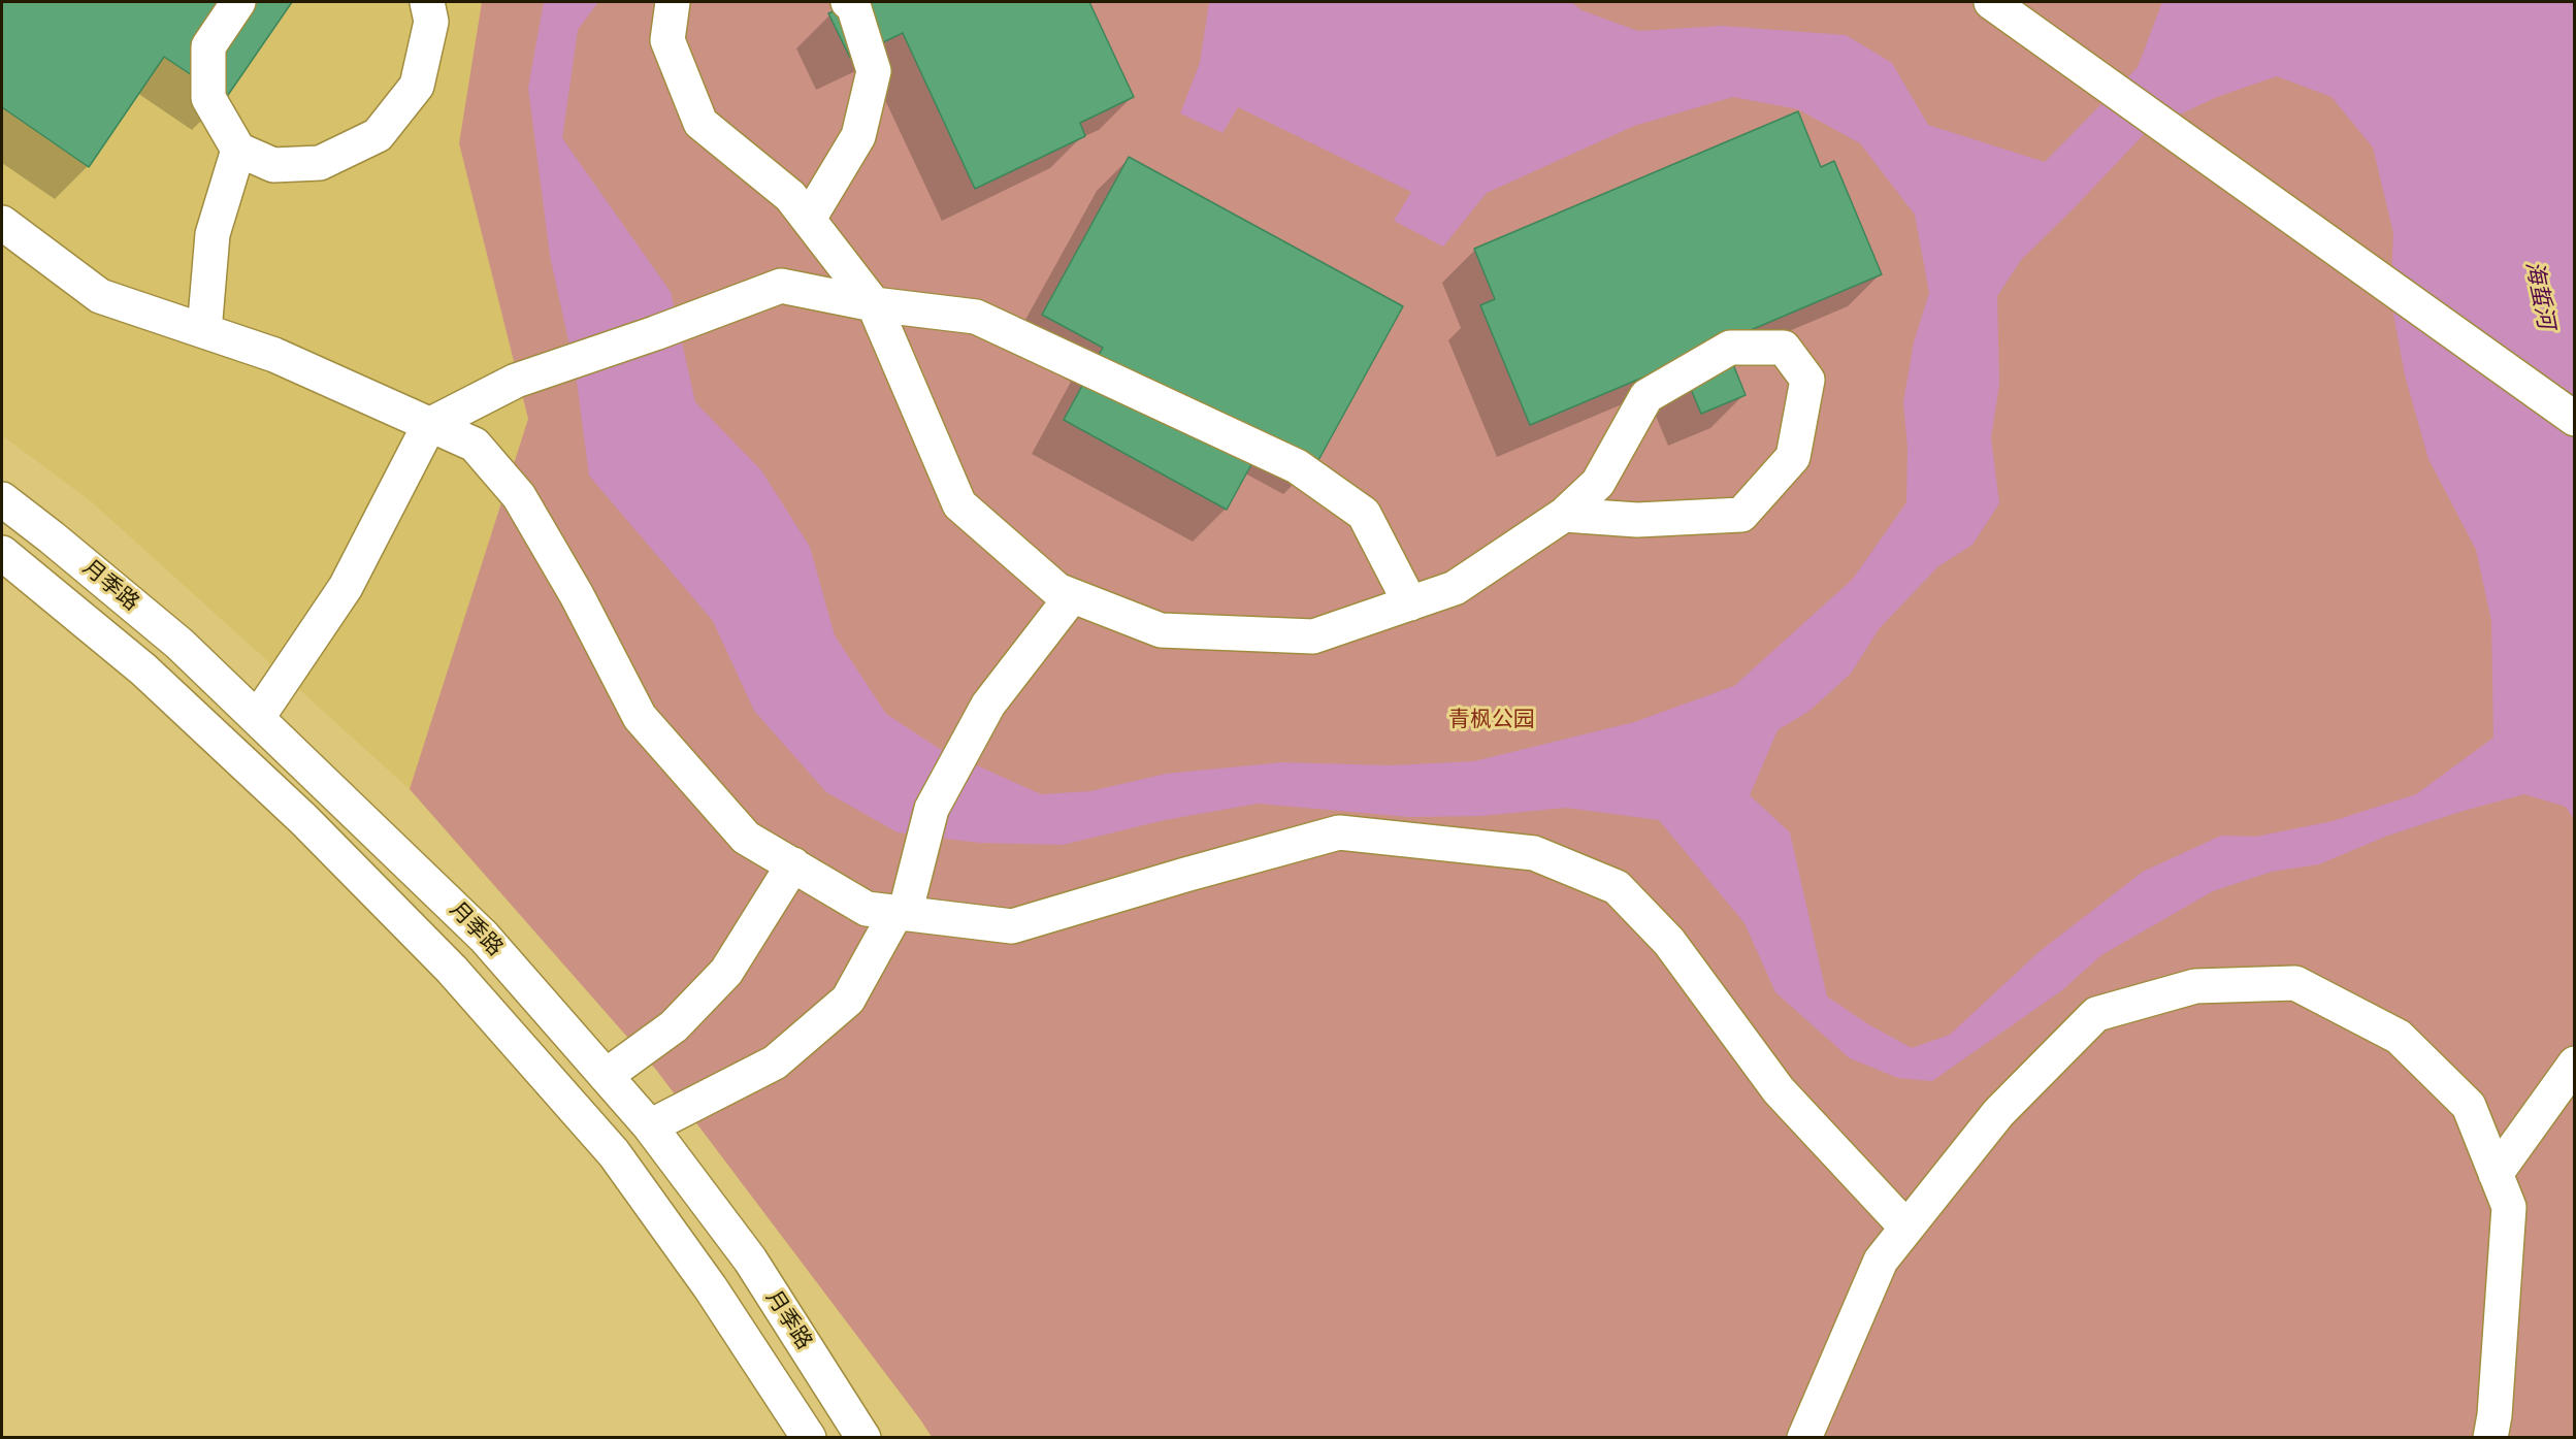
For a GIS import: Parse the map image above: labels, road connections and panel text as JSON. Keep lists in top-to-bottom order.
{
  "streets": {
    "street": ["月季路"]
  },
  "water": ["海蜇河"],
  "parks": ["青枫公园"]
}
